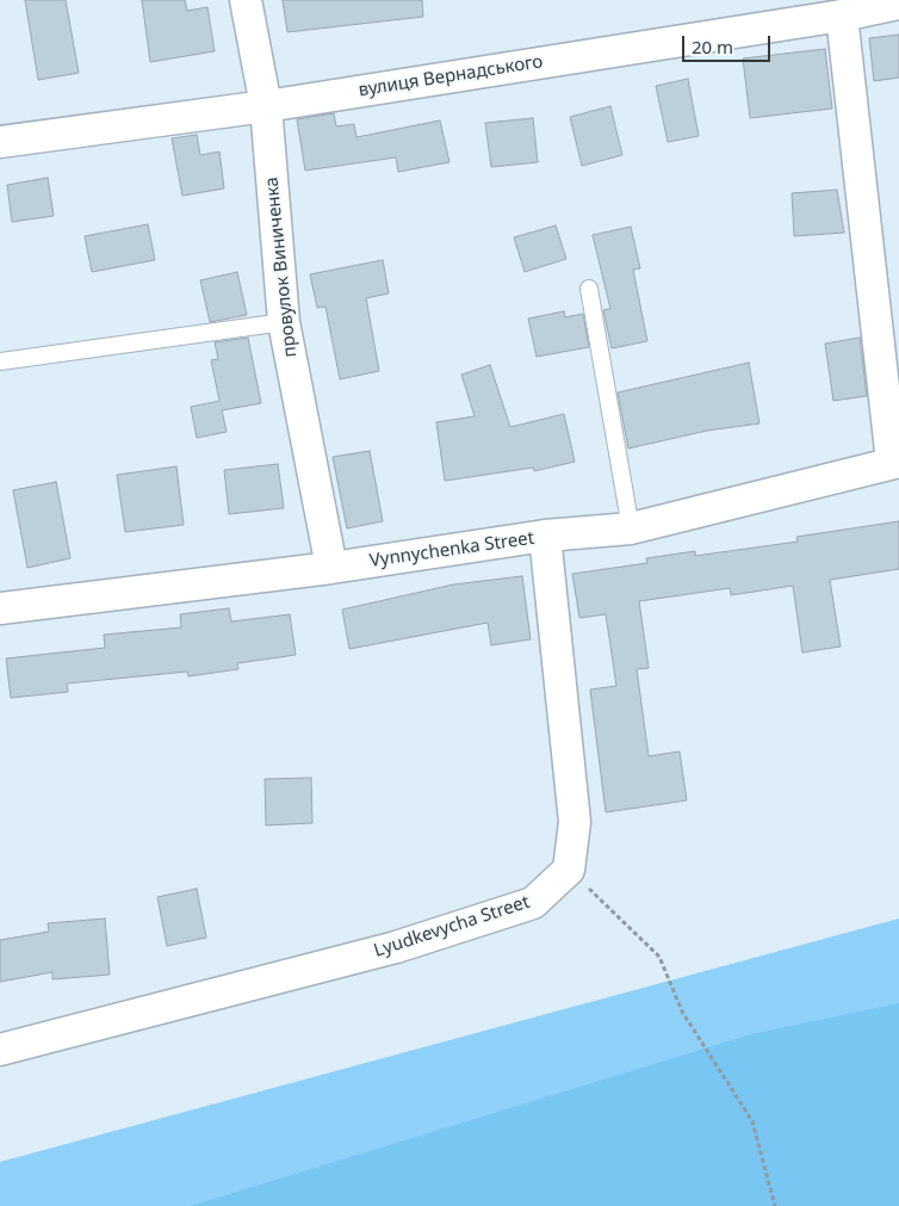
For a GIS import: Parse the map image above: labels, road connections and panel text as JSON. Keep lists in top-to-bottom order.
{
  "streets": {
    "street": [
      "вулиця Вернадського",
      "провулок Виниченка",
      "Vynnychenka Street",
      "Lyudkevycha Street"
    ]
  },
  "crossings": [
    ["вулиця Вернадського", "провулок Виниченка"],
    ["провулок Виниченка", "Vynnychenka Street"]
  ],
  "scale_bar": "20 m"
}
